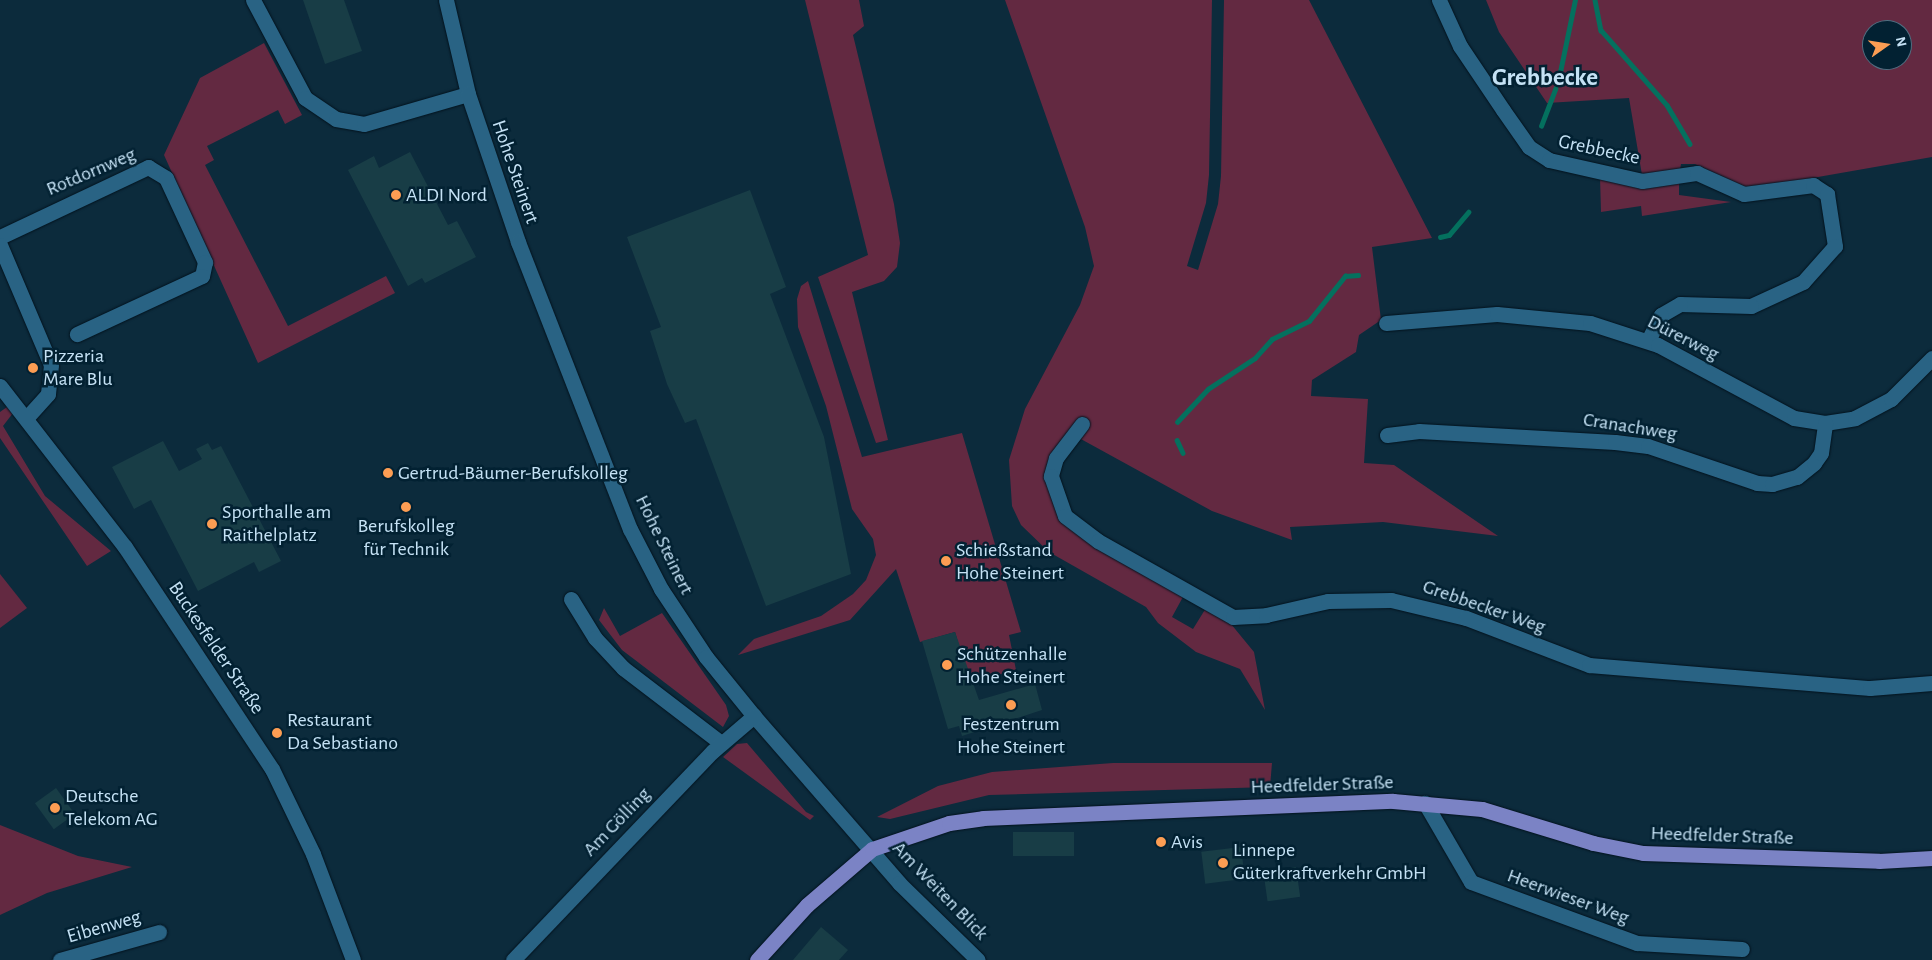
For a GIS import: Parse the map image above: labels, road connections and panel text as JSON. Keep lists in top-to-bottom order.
{
  "streets": {
    "main road": ["Heedfelder Straße"],
    "street": [
      "Grebbecke",
      "Rotdornweg",
      "Hohe Steinert",
      "Dürerweg",
      "Cranachweg",
      "Grebbecker Weg",
      "Buckesfelder Straße",
      "Am Gölling",
      "Am Weiten Blick",
      "Heerwieser Weg",
      "Eibenweg"
    ]
  },
  "crossings": [
    ["Grebbecke", "Dürerweg"],
    ["Hohe Steinert", "Heedfelder Straße"],
    ["Hohe Steinert", "Am Gölling"],
    ["Hohe Steinert", "Am Weiten Blick"],
    ["Dürerweg", "Cranachweg"],
    ["Heedfelder Straße", "Am Weiten Blick"],
    ["Heedfelder Straße", "Heerwieser Weg"]
  ],
  "districts": ["Grebbecke"],
  "places": [
    "ALDI Nord",
    "Pizzeria Mare Blu",
    "Gertrud-Bäumer-Berufskolleg",
    "Berufskolleg für Technik",
    "Sporthalle am Raithelplatz",
    "Schießstand Hohe Steinert",
    "Schützenhalle Hohe Steinert",
    "Festzentrum Hohe Steinert",
    "Restaurant Da Sebastiano",
    "Deutsche Telekom AG",
    "Avis",
    "Linnepe Güterkraftverkehr GmbH"
  ],
  "north": "right"
}
